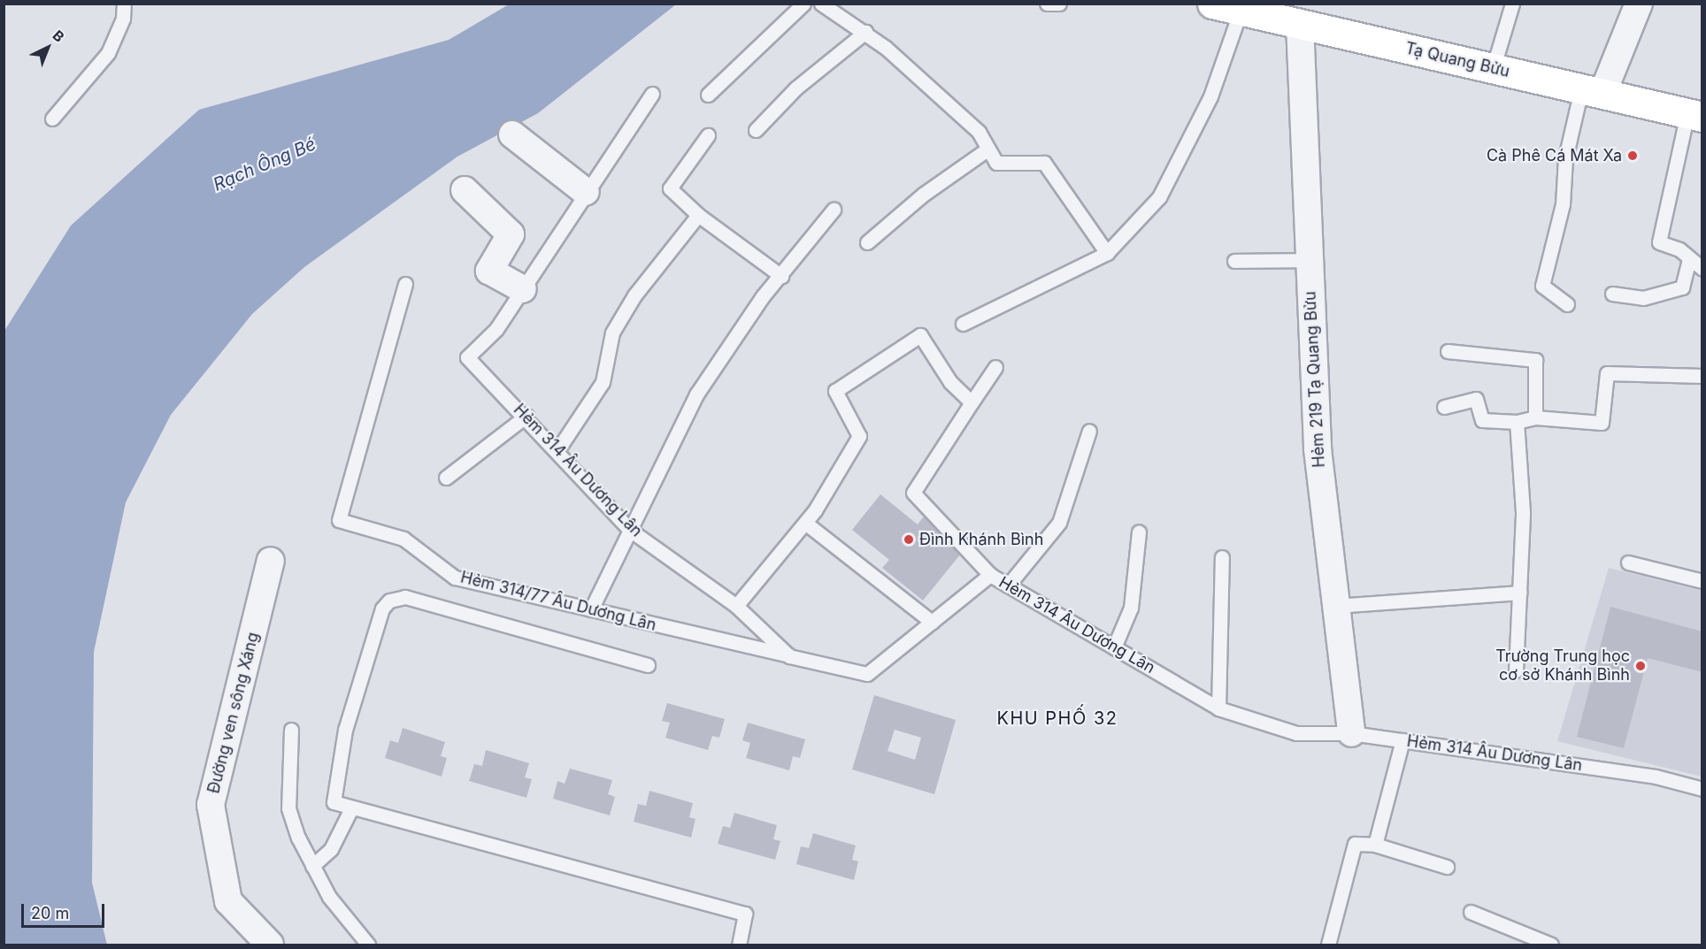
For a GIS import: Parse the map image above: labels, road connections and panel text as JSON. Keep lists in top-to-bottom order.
{
  "streets": {
    "main road": ["Tạ Quang Bửu"],
    "street": ["Hẻm 219 Tạ Quang Bửu", "Đường ven sông Xáng"],
    "lane": ["Hẻm 314 Âu Dương Lân", "Hẻm 314/77 Âu Dương Lân"]
  },
  "crossings": [
    ["Tạ Quang Bửu", "Hẻm 219 Tạ Quang Bửu"],
    ["Hẻm 219 Tạ Quang Bửu", "Hẻm 314 Âu Dương Lân"],
    ["Hẻm 314 Âu Dương Lân", "Hẻm 314/77 Âu Dương Lân"]
  ],
  "districts": ["KHU PHỐ 32"],
  "water": ["Rạch Ông Bé"],
  "places": ["Cà Phê Cá Mát Xa", "Đình Khánh Bình", "Trường Trung học cơ sở Khánh Bình"],
  "scale_bar": "20 m",
  "north": "top right"
}
